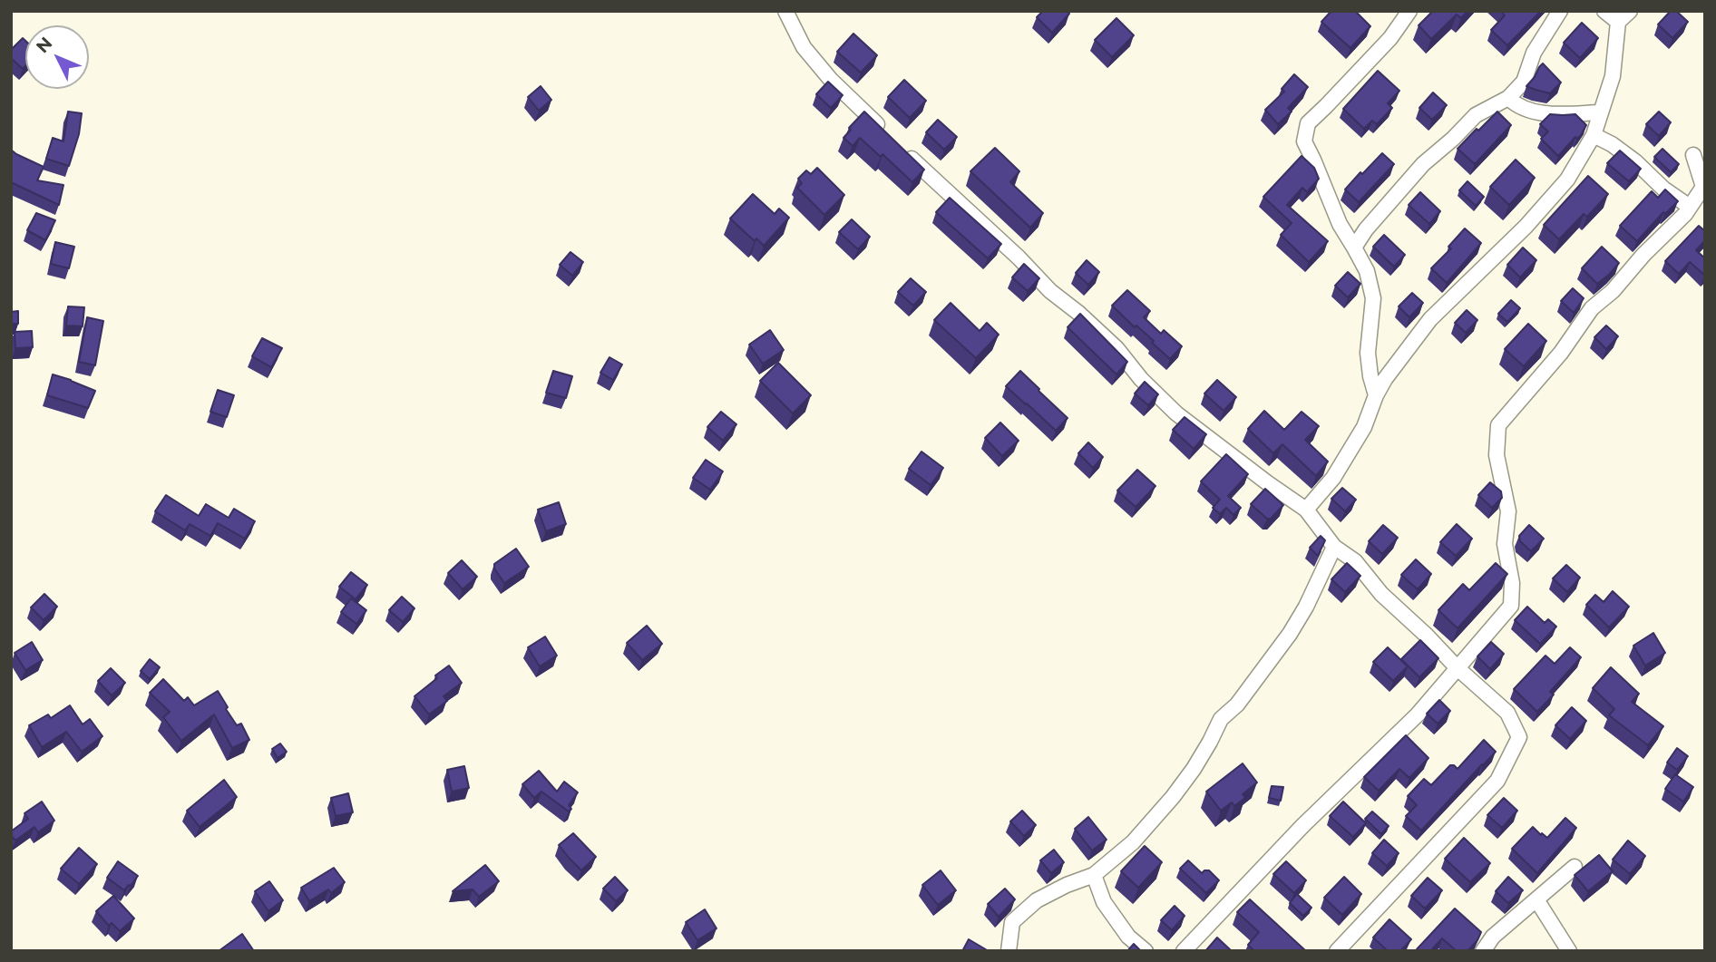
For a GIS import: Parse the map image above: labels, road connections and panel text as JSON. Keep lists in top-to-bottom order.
{
  "north": "top left"
}
